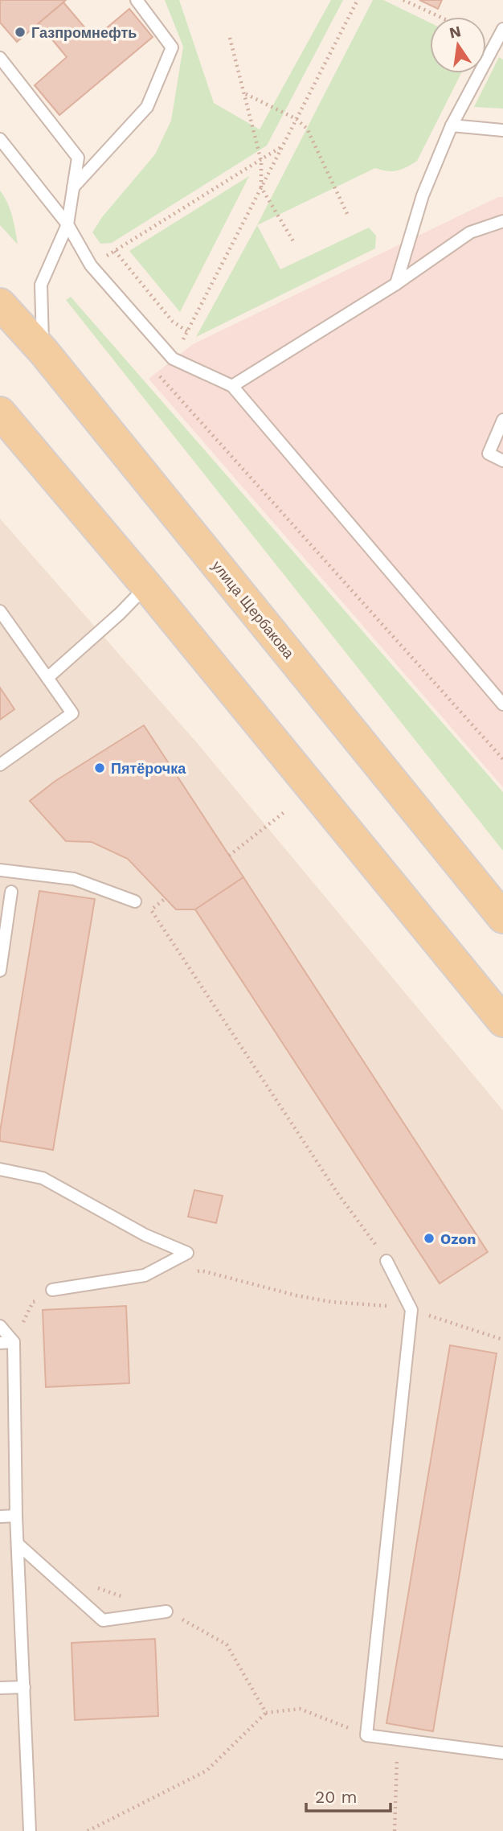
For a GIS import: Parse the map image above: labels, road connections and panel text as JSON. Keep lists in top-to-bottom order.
{
  "streets": {
    "main road": ["улица Щербакова"]
  },
  "places": ["Газпромнефть", "Пятёрочка", "Ozon"],
  "scale_bar": "20 m",
  "north": "top"
}
